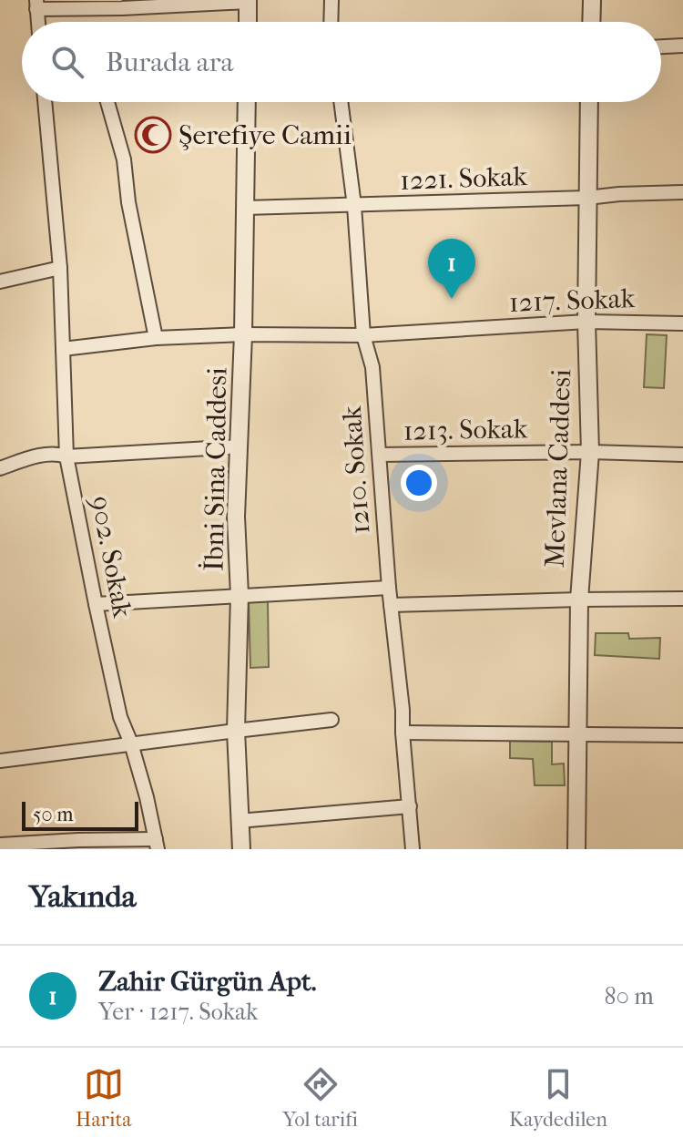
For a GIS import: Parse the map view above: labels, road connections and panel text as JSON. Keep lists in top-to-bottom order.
{
  "streets": {
    "street": [
      "1221. Sokak",
      "1217. Sokak",
      "1213. Sokak",
      "Mevlana Caddesi",
      "İbni Sina Caddesi",
      "1210. Sokak",
      "902. Sokak"
    ]
  },
  "crossings": [
    ["1221. Sokak", "Mevlana Caddesi"],
    ["1221. Sokak", "İbni Sina Caddesi"],
    ["1221. Sokak", "1210. Sokak"],
    ["1217. Sokak", "Mevlana Caddesi"],
    ["1217. Sokak", "İbni Sina Caddesi"],
    ["1217. Sokak", "1210. Sokak"],
    ["1217. Sokak", "902. Sokak"],
    ["1213. Sokak", "Mevlana Caddesi"],
    ["1213. Sokak", "1210. Sokak"]
  ],
  "places": {
    "mosque": ["Şerefiye Camii"]
  },
  "scale_bar": "50 m",
  "page": {
    "search": "Burada ara",
    "pins": "1",
    "scale": "50 m",
    "heading": "Yakında",
    "list": [
      {
        "mark": "1",
        "name": "Zahir Gürgün Apt.",
        "note": "Yer · 1217. Sokak",
        "value": "80 m"
      }
    ],
    "nav": ["Harita", "Yol tarifi", "Kaydedilen"]
  }
}
